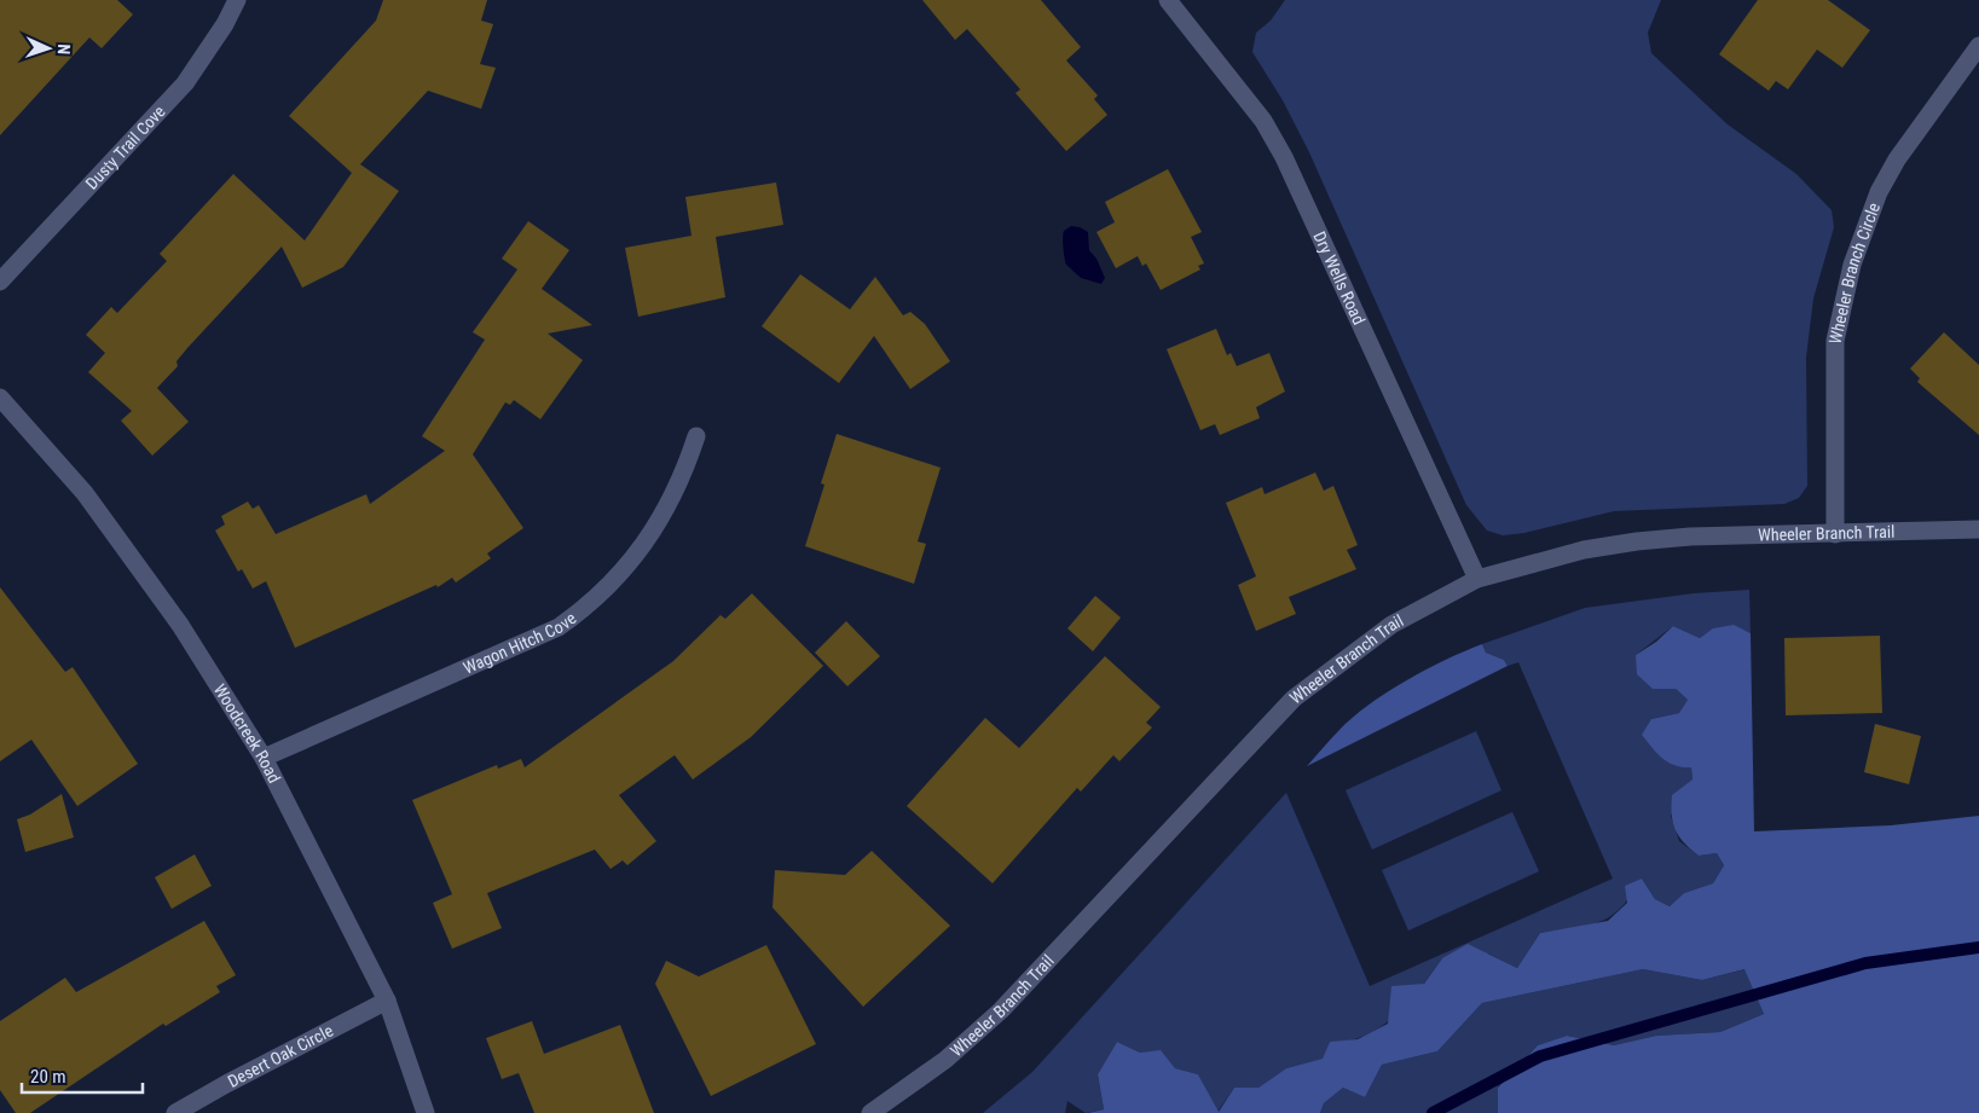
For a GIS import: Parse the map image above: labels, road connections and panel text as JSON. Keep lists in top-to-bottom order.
{
  "streets": {
    "street": [
      "Dusty Trail Cove",
      "Wheeler Branch Circle",
      "Dry Wells Road",
      "Wheeler Branch Trail",
      "Wagon Hitch Cove",
      "Woodcreek Road",
      "Desert Oak Circle"
    ]
  },
  "crossings": [
    ["Wheeler Branch Circle", "Wheeler Branch Trail"],
    ["Dry Wells Road", "Wheeler Branch Trail"],
    ["Wagon Hitch Cove", "Woodcreek Road"],
    ["Woodcreek Road", "Desert Oak Circle"]
  ],
  "scale_bar": "20 m",
  "north": "right"
}
